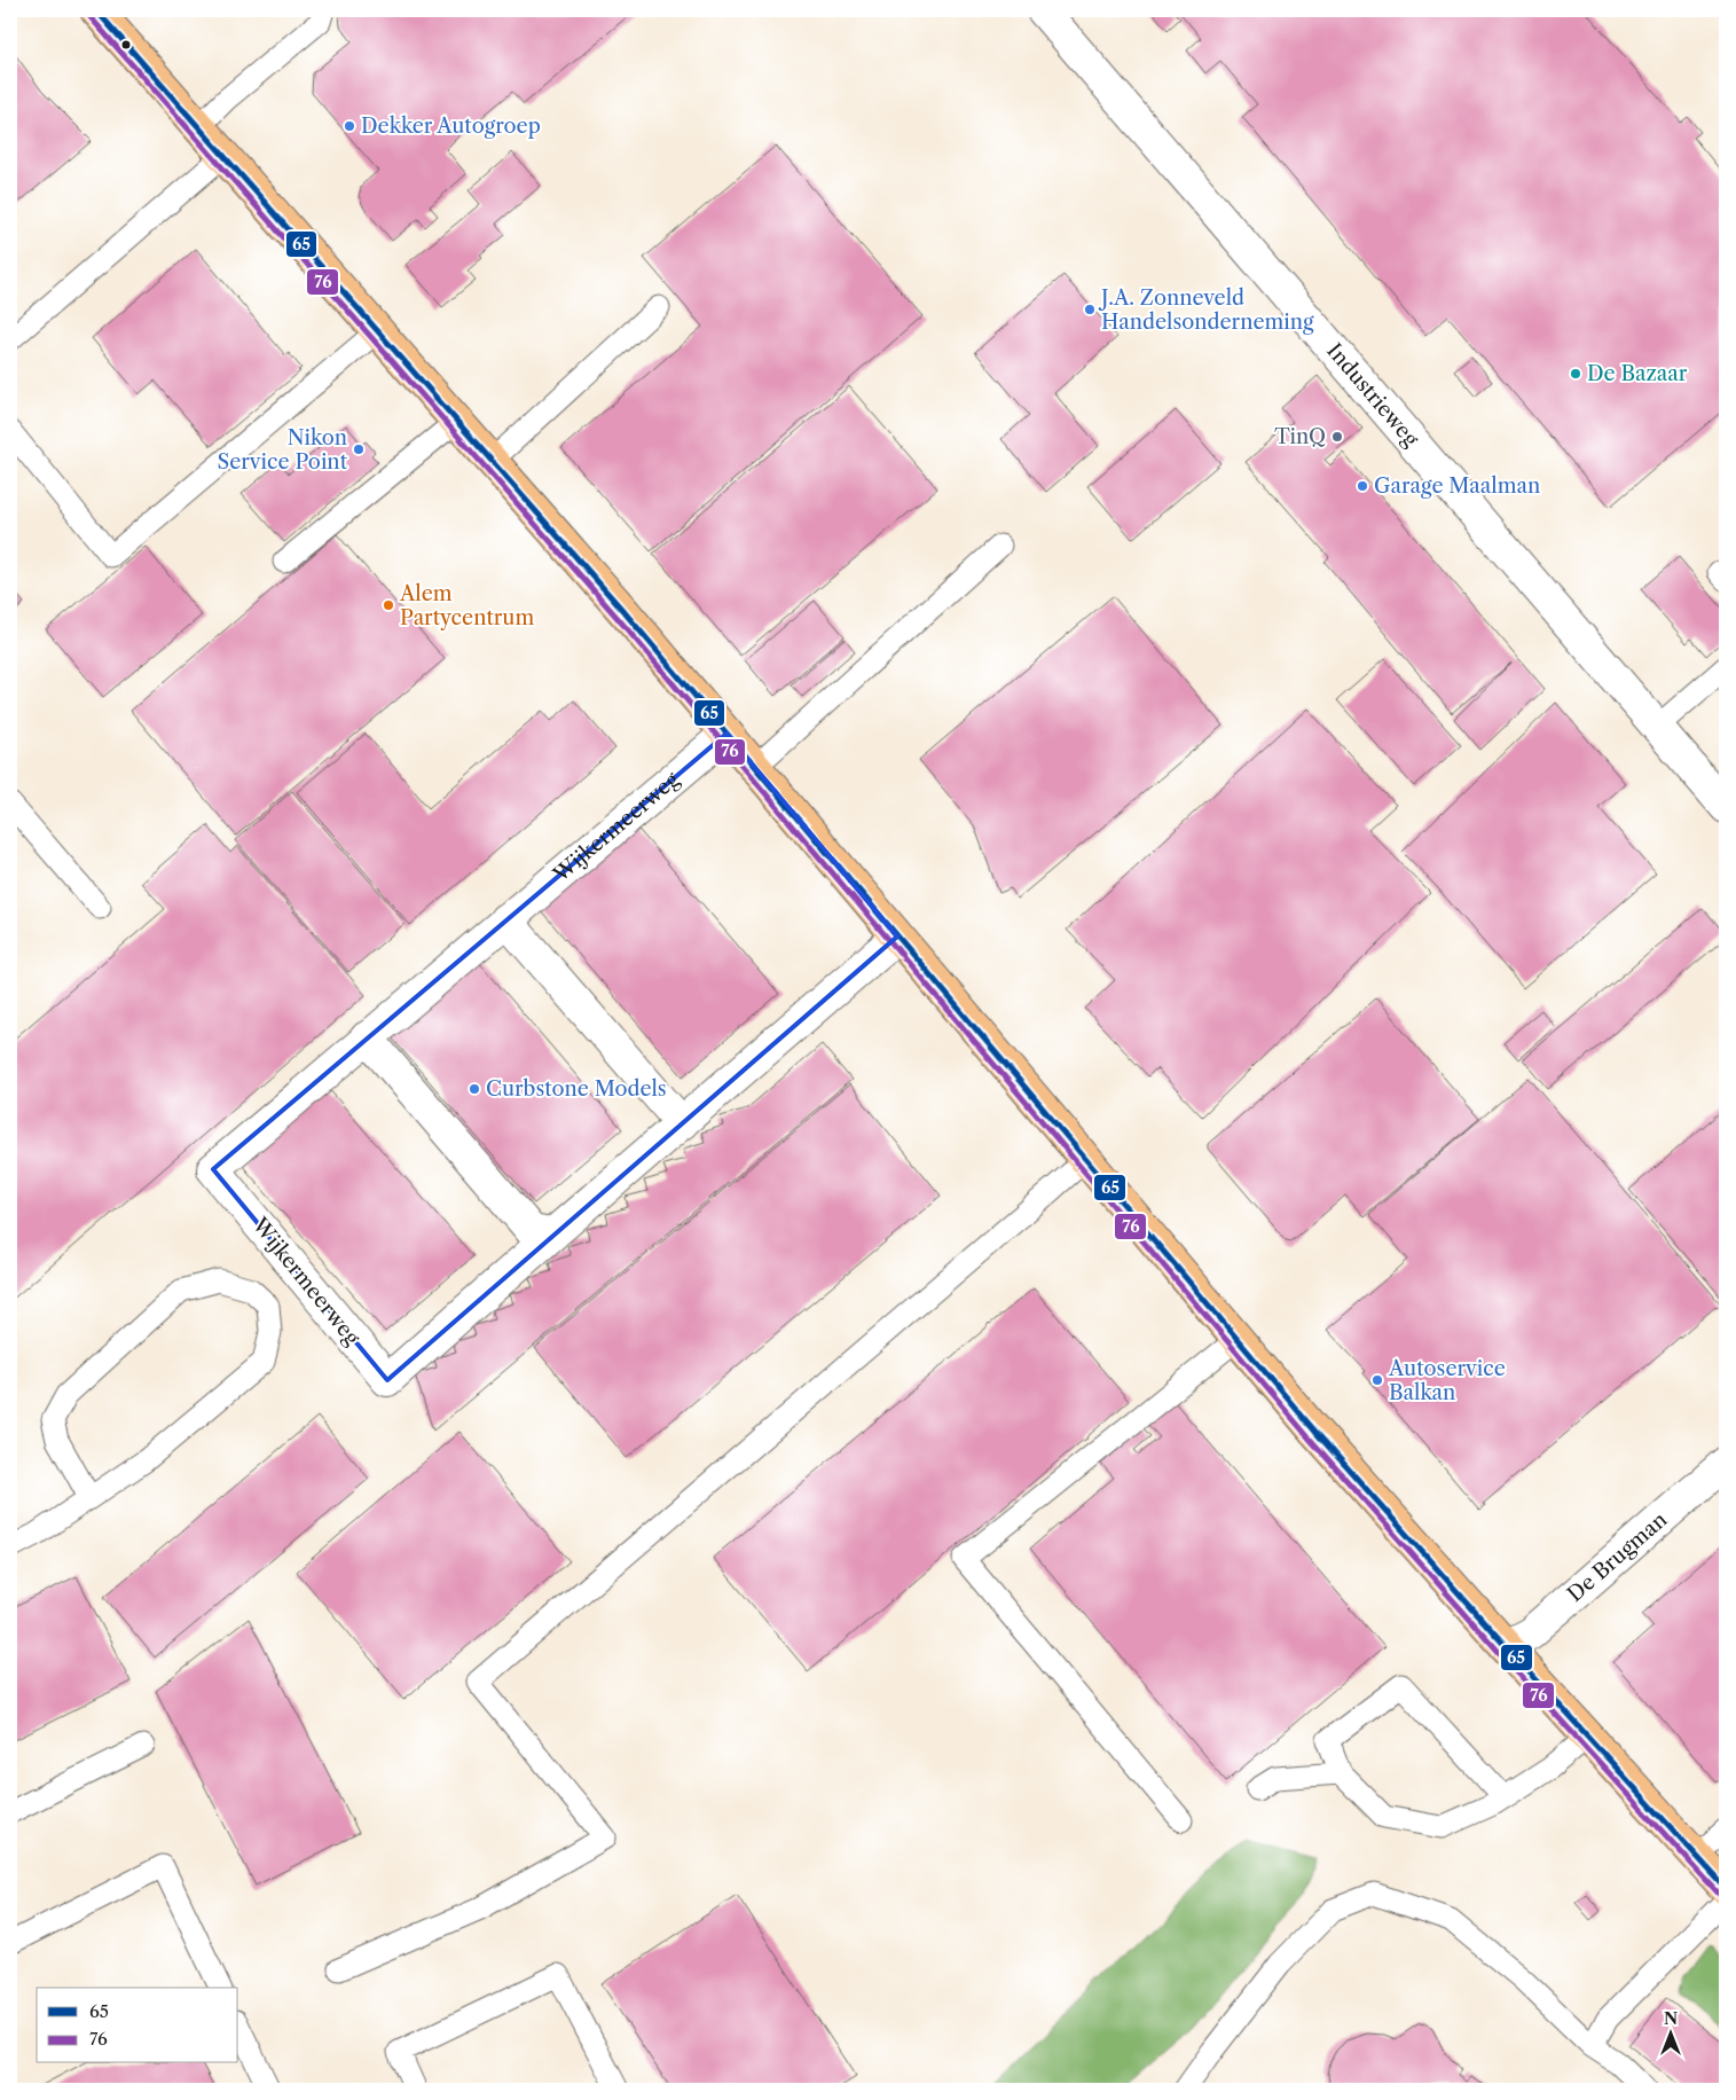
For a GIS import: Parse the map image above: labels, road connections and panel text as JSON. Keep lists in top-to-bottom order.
{
  "streets": {
    "street": ["Industrieweg", "Wijkermeerweg", "De Brugman"]
  },
  "places": [
    "Dekker Autogroep",
    "J.A. Zonneveld Handelsonderneming",
    "De Bazaar",
    "TinQ",
    "Nikon Service Point",
    "Garage Maalman",
    "Alem Partycentrum",
    "Curbstone Models",
    "Autoservice Balkan"
  ],
  "lines": ["transit line 65", "transit line 76"],
  "legend": ["65", "76"],
  "north": "top"
}
